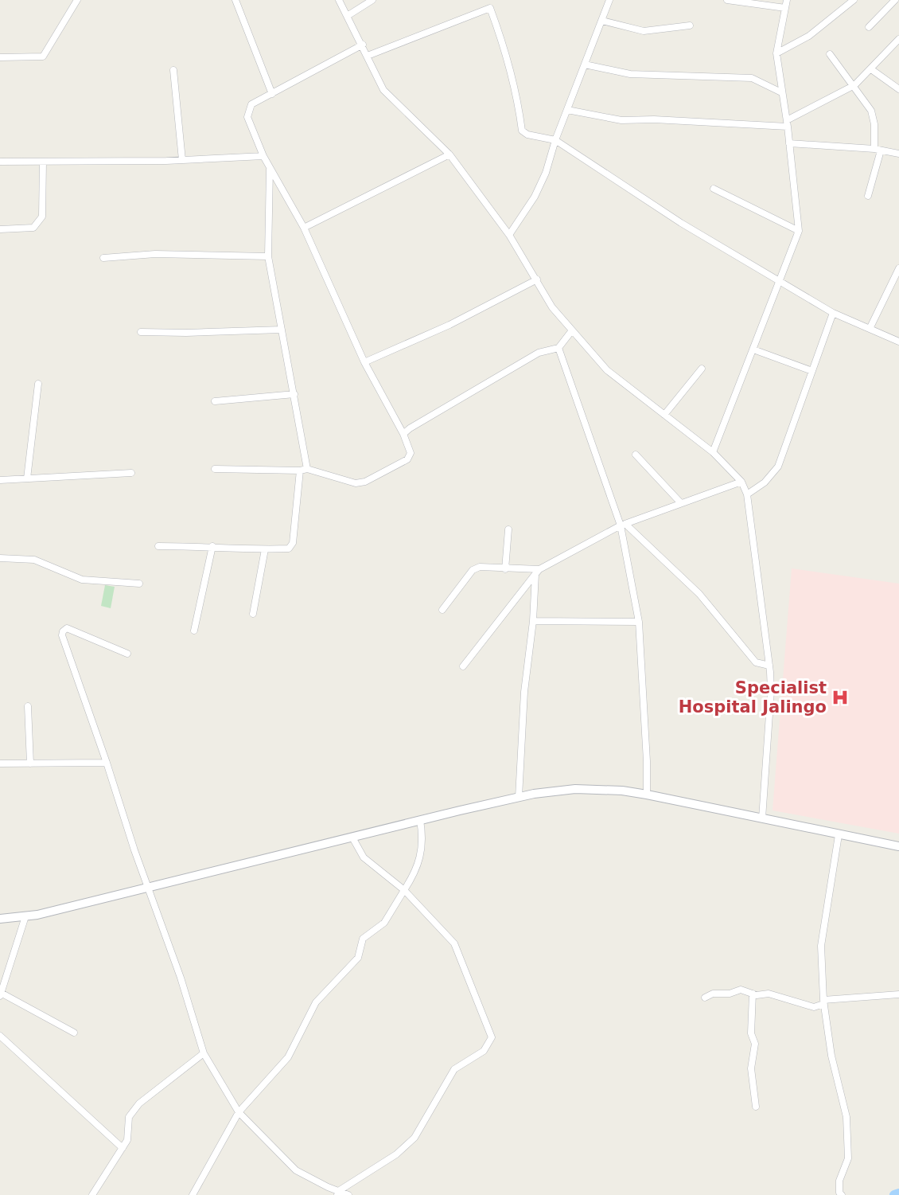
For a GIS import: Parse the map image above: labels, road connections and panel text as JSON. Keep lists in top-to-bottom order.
{
  "places": {
    "hospital": ["Specialist Hospital Jalingo"]
  }
}
